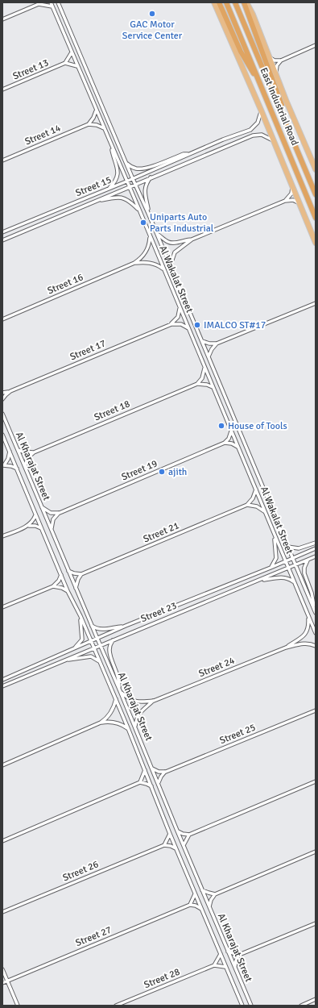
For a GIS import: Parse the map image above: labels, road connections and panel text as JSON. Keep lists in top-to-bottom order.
{
  "streets": {
    "highway": ["East Industrial Road"],
    "street": [
      "Street 13",
      "Street 14",
      "Street 15",
      "Al Wakalat Street",
      "Street 16",
      "Street 17",
      "Street 18",
      "Al Kharajat Street",
      "Street 19",
      "Street 21",
      "Street 23",
      "Street 24",
      "Street 25",
      "Street 26",
      "Street 27",
      "Street 28"
    ]
  },
  "crossings": [
    ["East Industrial Road", "Street 15"],
    ["Street 15", "Al Wakalat Street"],
    ["Al Wakalat Street", "Street 16"],
    ["Al Wakalat Street", "Street 23"],
    ["Al Wakalat Street", "Street 24"],
    ["Al Kharajat Street", "Street 23"],
    ["Al Kharajat Street", "Street 24"]
  ],
  "places": [
    "GAC Motor Service Center",
    "Uniparts Auto Parts Industrial",
    "IMALCO ST#17",
    "House of Tools",
    "ajith"
  ]
}
